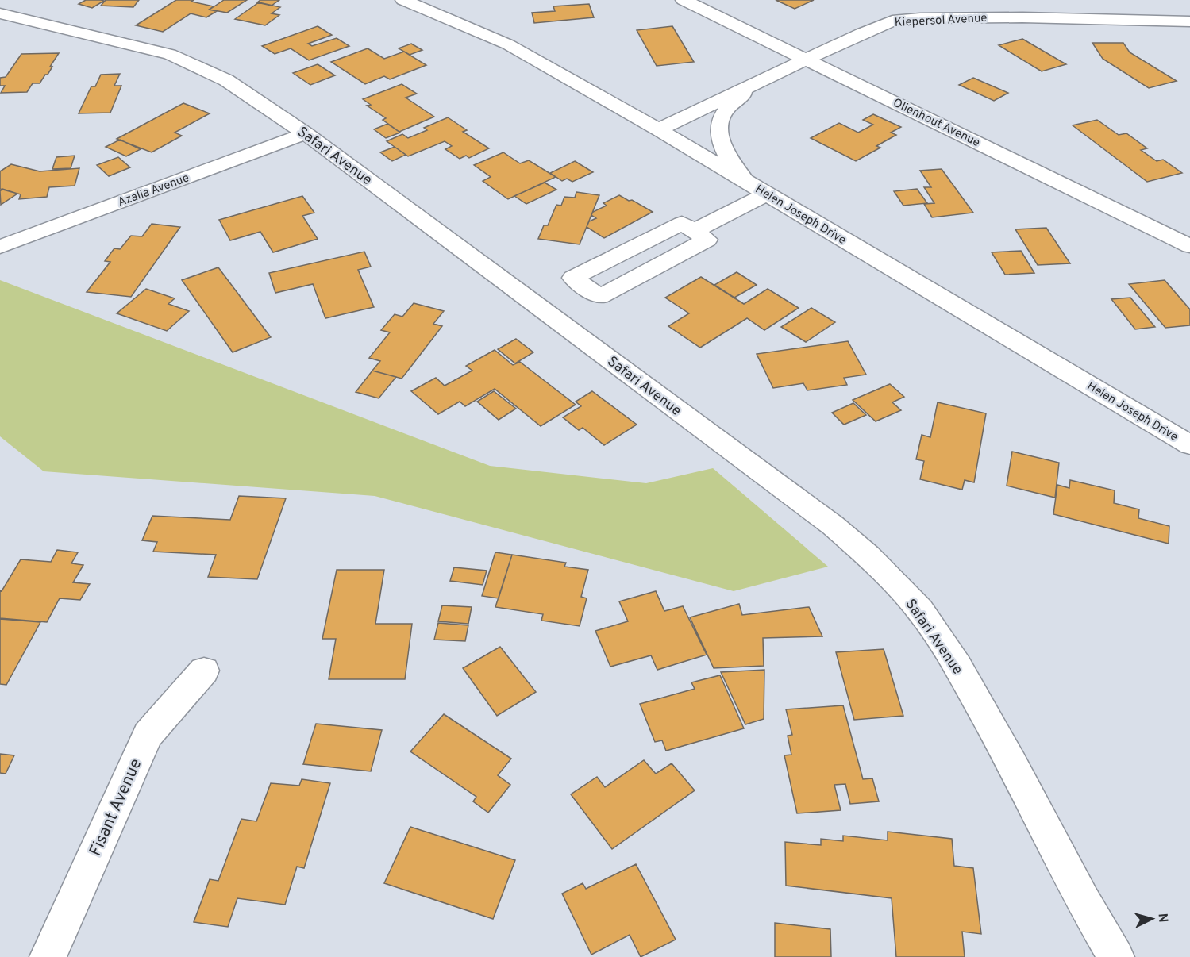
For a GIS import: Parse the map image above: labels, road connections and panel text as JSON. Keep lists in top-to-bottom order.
{
  "streets": {
    "street": [
      "Kiepersol Avenue",
      "Olienhout Avenue",
      "Safari Avenue",
      "Azalia Avenue",
      "Helen Joseph Drive",
      "Fisant Avenue"
    ]
  },
  "crossings": [
    ["Kiepersol Avenue", "Olienhout Avenue"],
    ["Kiepersol Avenue", "Helen Joseph Drive"],
    ["Safari Avenue", "Azalia Avenue"]
  ],
  "north": "right"
}
